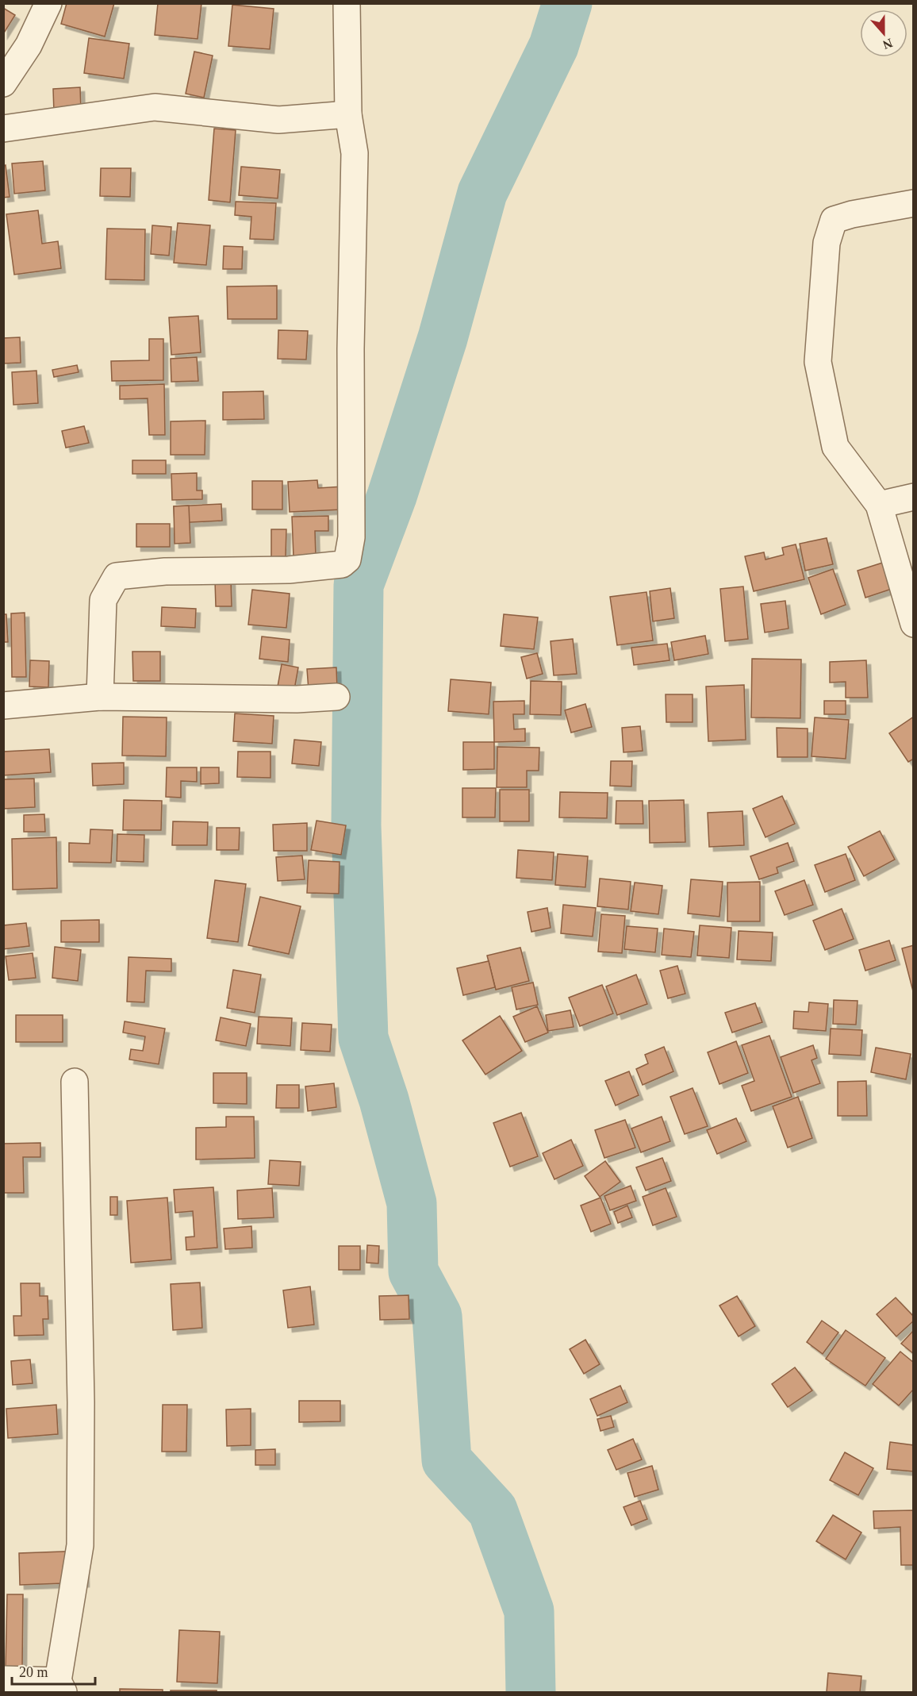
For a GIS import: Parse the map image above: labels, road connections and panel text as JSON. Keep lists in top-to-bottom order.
{
  "scale_bar": "20 m",
  "north": "bottom"
}
